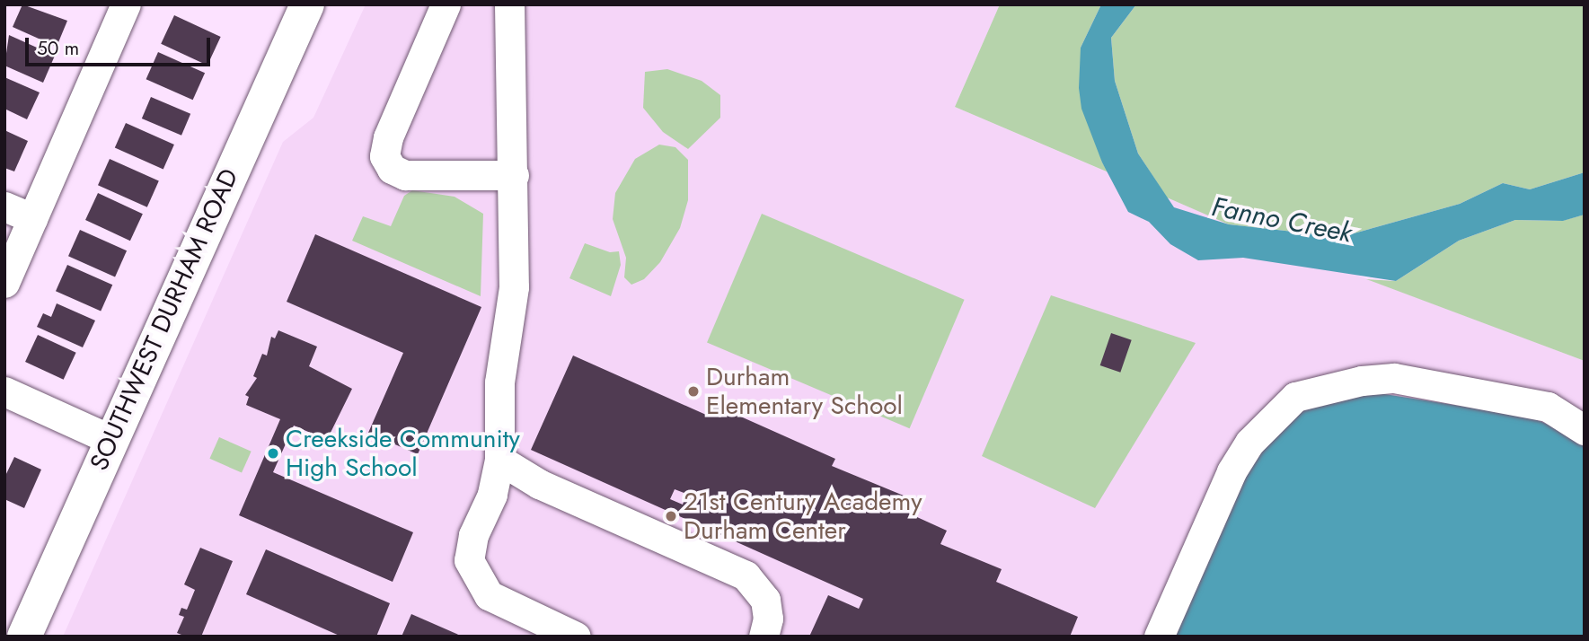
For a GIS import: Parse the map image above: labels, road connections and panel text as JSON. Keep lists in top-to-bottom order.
{
  "streets": {
    "main road": ["SOUTHWEST DURHAM ROAD"]
  },
  "water": ["Fanno Creek"],
  "places": ["Durham Elementary School", "Creekside Community High School", "21st Century Academy Durham Center"],
  "scale_bar": "50 m"
}
